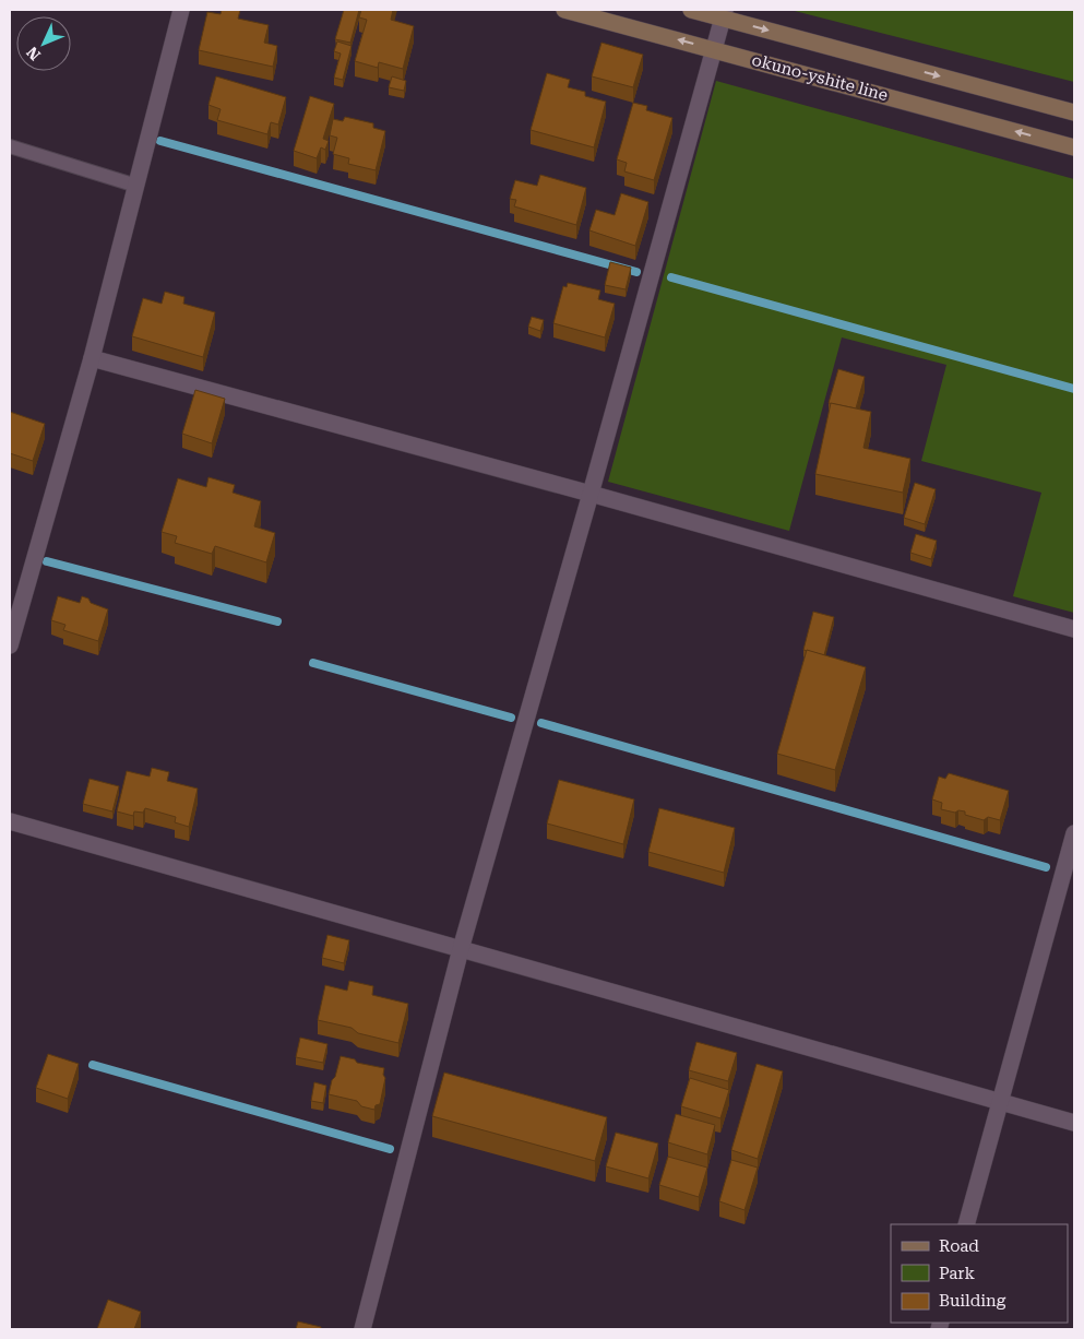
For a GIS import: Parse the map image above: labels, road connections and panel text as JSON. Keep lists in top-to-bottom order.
{
  "streets": {
    "main road": ["okuno-yshite line"]
  },
  "legend": ["Road", "Park", "Building"],
  "north": "bottom left"
}
